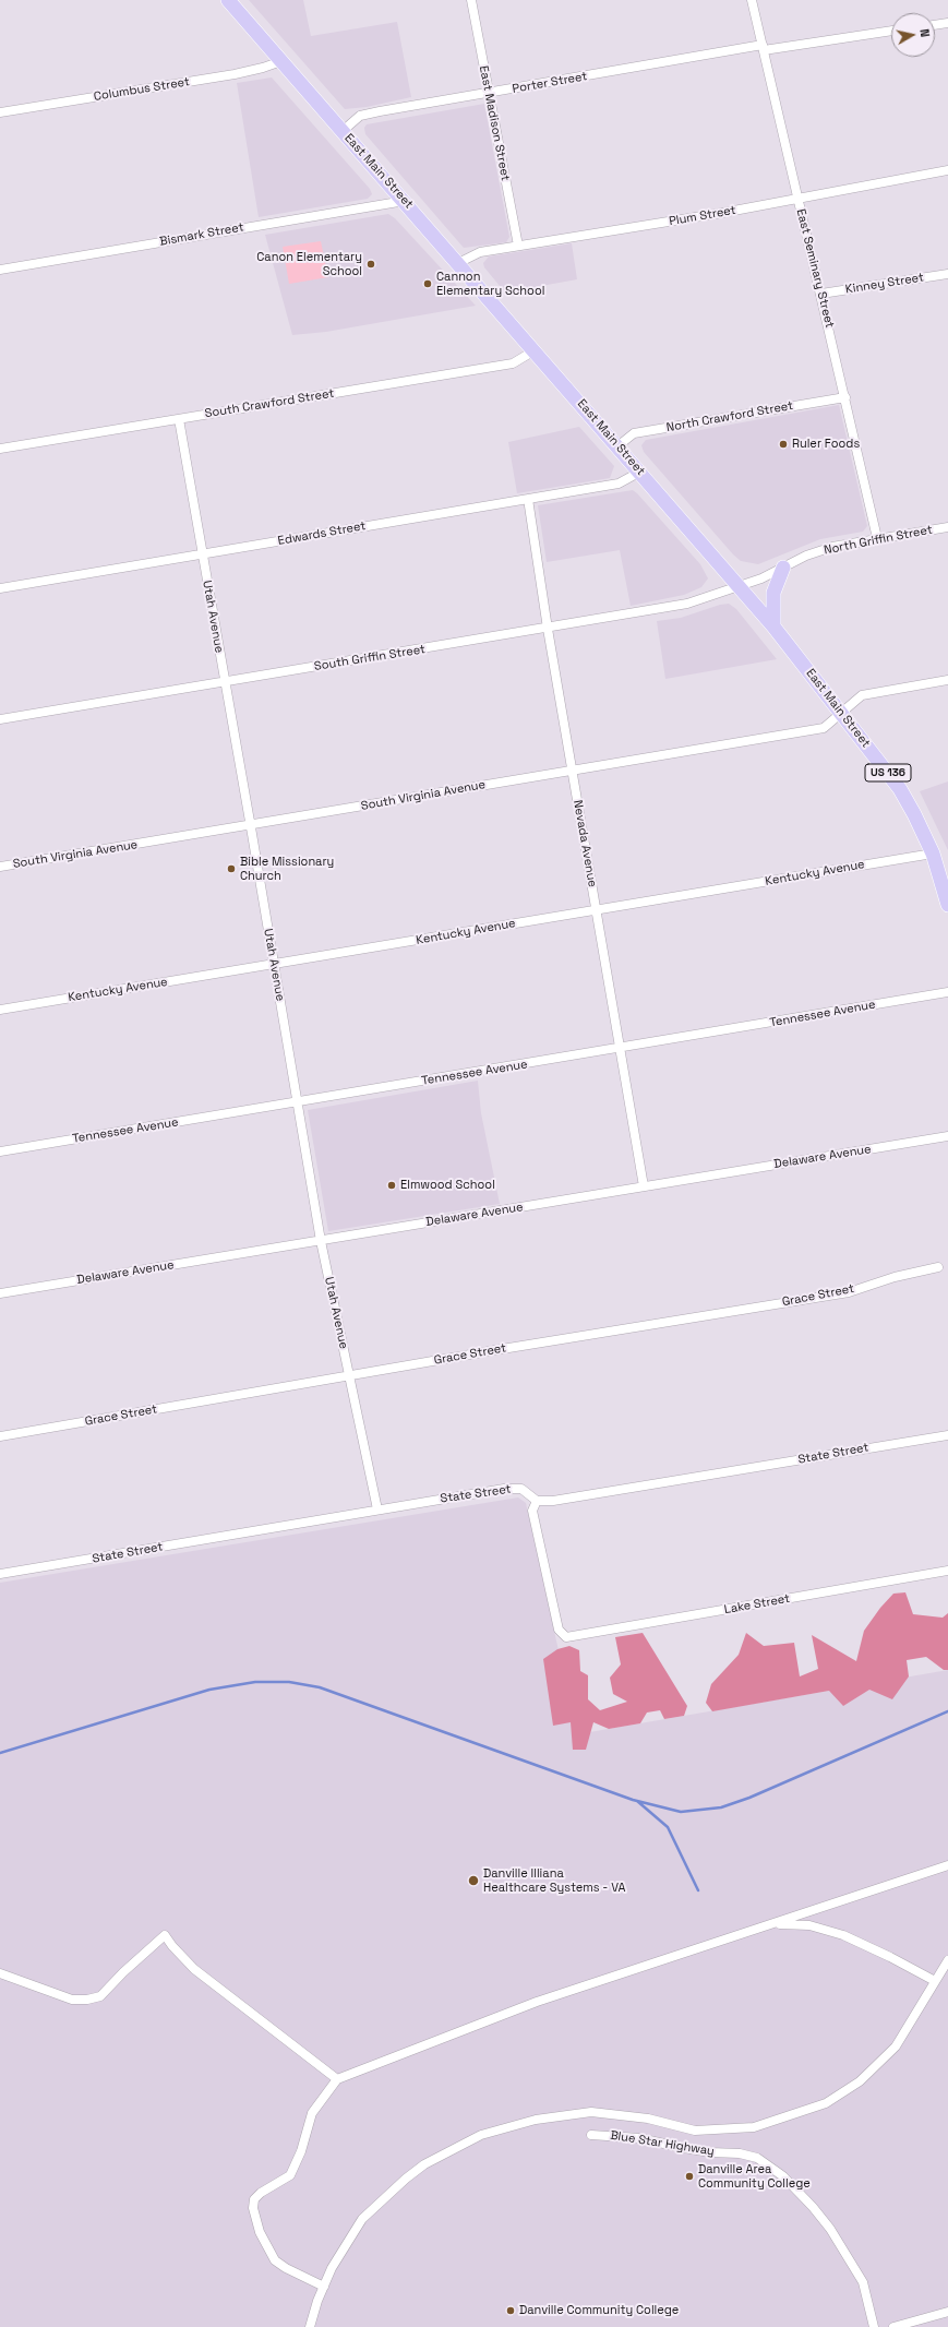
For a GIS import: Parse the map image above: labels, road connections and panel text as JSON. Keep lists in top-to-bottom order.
{
  "streets": {
    "main road": ["East Main Street", "US 136"],
    "street": [
      "Porter Street",
      "Columbus Street",
      "East Madison Street",
      "Plum Street",
      "Bismark Street",
      "East Seminary Street",
      "Kinney Street",
      "South Crawford Street",
      "North Crawford Street",
      "Edwards Street",
      "North Griffin Street",
      "Utah Avenue",
      "South Griffin Street",
      "South Virginia Avenue",
      "Nevada Avenue",
      "Kentucky Avenue",
      "Tennessee Avenue",
      "Delaware Avenue",
      "Grace Street",
      "State Street",
      "Lake Street",
      "Blue Star Highway"
    ]
  },
  "crossings": [
    ["Porter Street", "East Madison Street"],
    ["Porter Street", "East Main Street"],
    ["Porter Street", "East Seminary Street"],
    ["Columbus Street", "East Main Street"],
    ["East Madison Street", "Plum Street"],
    ["East Main Street", "Plum Street"],
    ["East Main Street", "Bismark Street"],
    ["East Main Street", "South Crawford Street"],
    ["East Main Street", "North Crawford Street"],
    ["East Main Street", "Edwards Street"],
    ["East Main Street", "North Griffin Street"],
    ["East Main Street", "South Griffin Street"],
    ["East Main Street", "South Virginia Avenue"],
    ["East Main Street", "Kentucky Avenue"],
    ["Plum Street", "East Seminary Street"],
    ["East Seminary Street", "Kinney Street"],
    ["East Seminary Street", "North Crawford Street"],
    ["East Seminary Street", "North Griffin Street"],
    ["South Crawford Street", "Utah Avenue"],
    ["Edwards Street", "Utah Avenue"],
    ["Edwards Street", "Nevada Avenue"],
    ["North Griffin Street", "South Griffin Street"],
    ["Utah Avenue", "South Griffin Street"],
    ["Utah Avenue", "South Virginia Avenue"],
    ["Utah Avenue", "Kentucky Avenue"],
    ["Utah Avenue", "Tennessee Avenue"],
    ["Utah Avenue", "Delaware Avenue"],
    ["Utah Avenue", "Grace Street"],
    ["Utah Avenue", "State Street"],
    ["South Griffin Street", "Nevada Avenue"],
    ["South Virginia Avenue", "Nevada Avenue"],
    ["Nevada Avenue", "Kentucky Avenue"],
    ["Nevada Avenue", "Tennessee Avenue"],
    ["Nevada Avenue", "Delaware Avenue"],
    ["State Street", "Lake Street"]
  ],
  "places": [
    "Canon Elementary School",
    "Cannon Elementary School",
    "Ruler Foods",
    "Bible Missionary Church",
    "Elmwood School",
    "Danville Illiana Healthcare Systems - VA",
    "Danville Area Community College",
    "Danville Community College"
  ],
  "north": "right"
}
